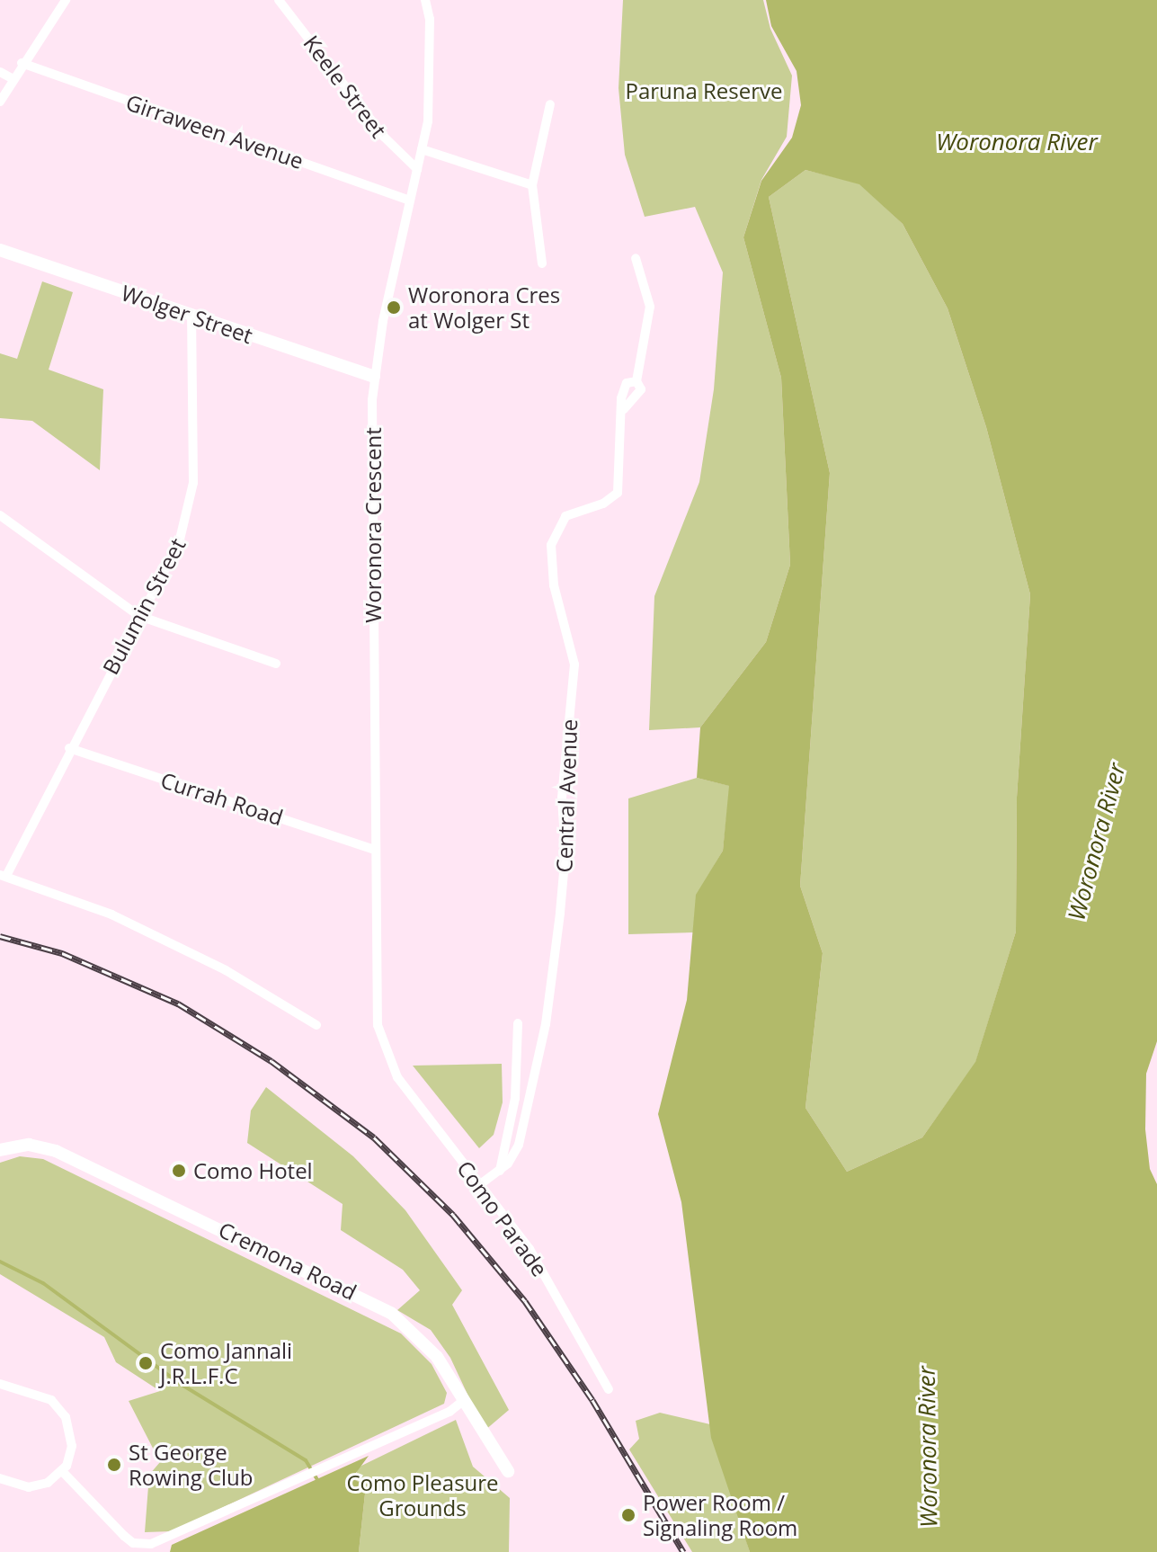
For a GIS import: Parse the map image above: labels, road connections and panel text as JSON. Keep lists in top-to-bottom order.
{
  "streets": {
    "street": [
      "Keele Street",
      "Girraween Avenue",
      "Wolger Street",
      "Woronora Crescent",
      "Bulumin Street",
      "Central Avenue",
      "Currah Road",
      "Como Parade",
      "Cremona Road"
    ]
  },
  "crossings": [
    ["Keele Street", "Woronora Crescent"],
    ["Girraween Avenue", "Woronora Crescent"],
    ["Wolger Street", "Woronora Crescent"],
    ["Wolger Street", "Bulumin Street"],
    ["Woronora Crescent", "Currah Road"],
    ["Woronora Crescent", "Como Parade"],
    ["Bulumin Street", "Currah Road"],
    ["Central Avenue", "Como Parade"]
  ],
  "water": ["Woronora River"],
  "parks": ["Paruna Reserve", "Como Pleasure Grounds"],
  "places": [
    "Woronora Cres at Wolger St",
    "Como Hotel",
    "Como Jannali J.R.L.F.C",
    "St George Rowing Club",
    "Power Room / Signaling Room"
  ]
}
